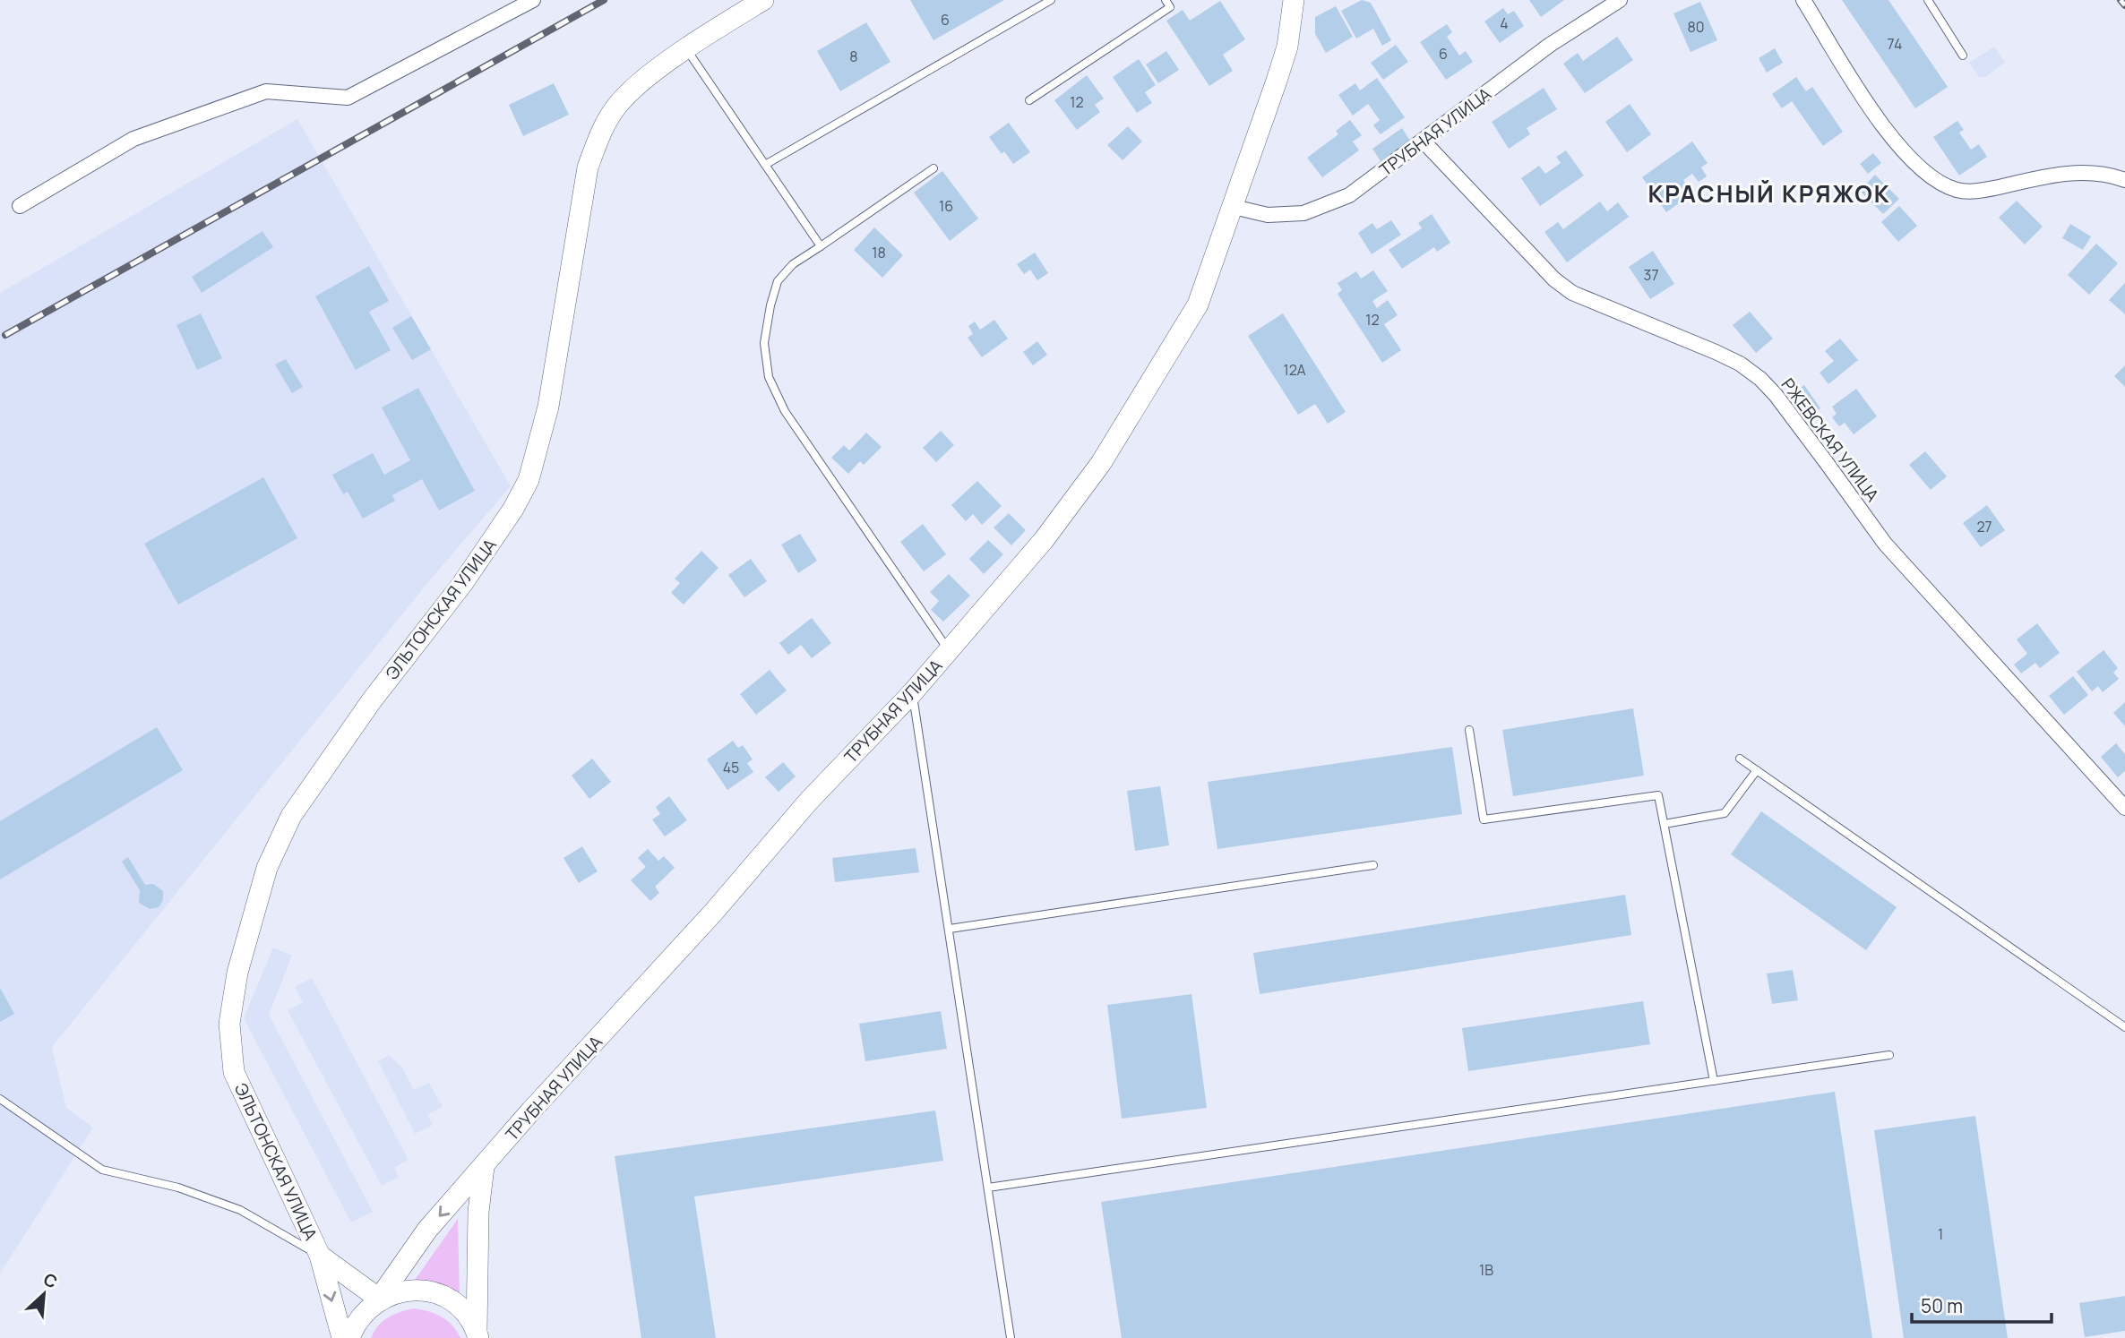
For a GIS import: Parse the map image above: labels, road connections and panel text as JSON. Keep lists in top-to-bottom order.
{
  "streets": {
    "main road": ["ТРУБНАЯ УЛИЦА", "ЭЛЬТОНСКАЯ УЛИЦА"],
    "street": ["РЖЕВСКАЯ УЛИЦА"]
  },
  "crossings": [
    ["ТРУБНАЯ УЛИЦА", "РЖЕВСКАЯ УЛИЦА"]
  ],
  "districts": ["КРАСНЫЙ КРЯЖОК"],
  "house_numbers": [
    "6",
    "4",
    "80",
    "74",
    "6",
    "8",
    "12",
    "16",
    "18",
    "37",
    "12",
    "12А",
    "27",
    "45",
    "1",
    "1В"
  ],
  "scale_bar": "50 m",
  "north": "top right"
}
